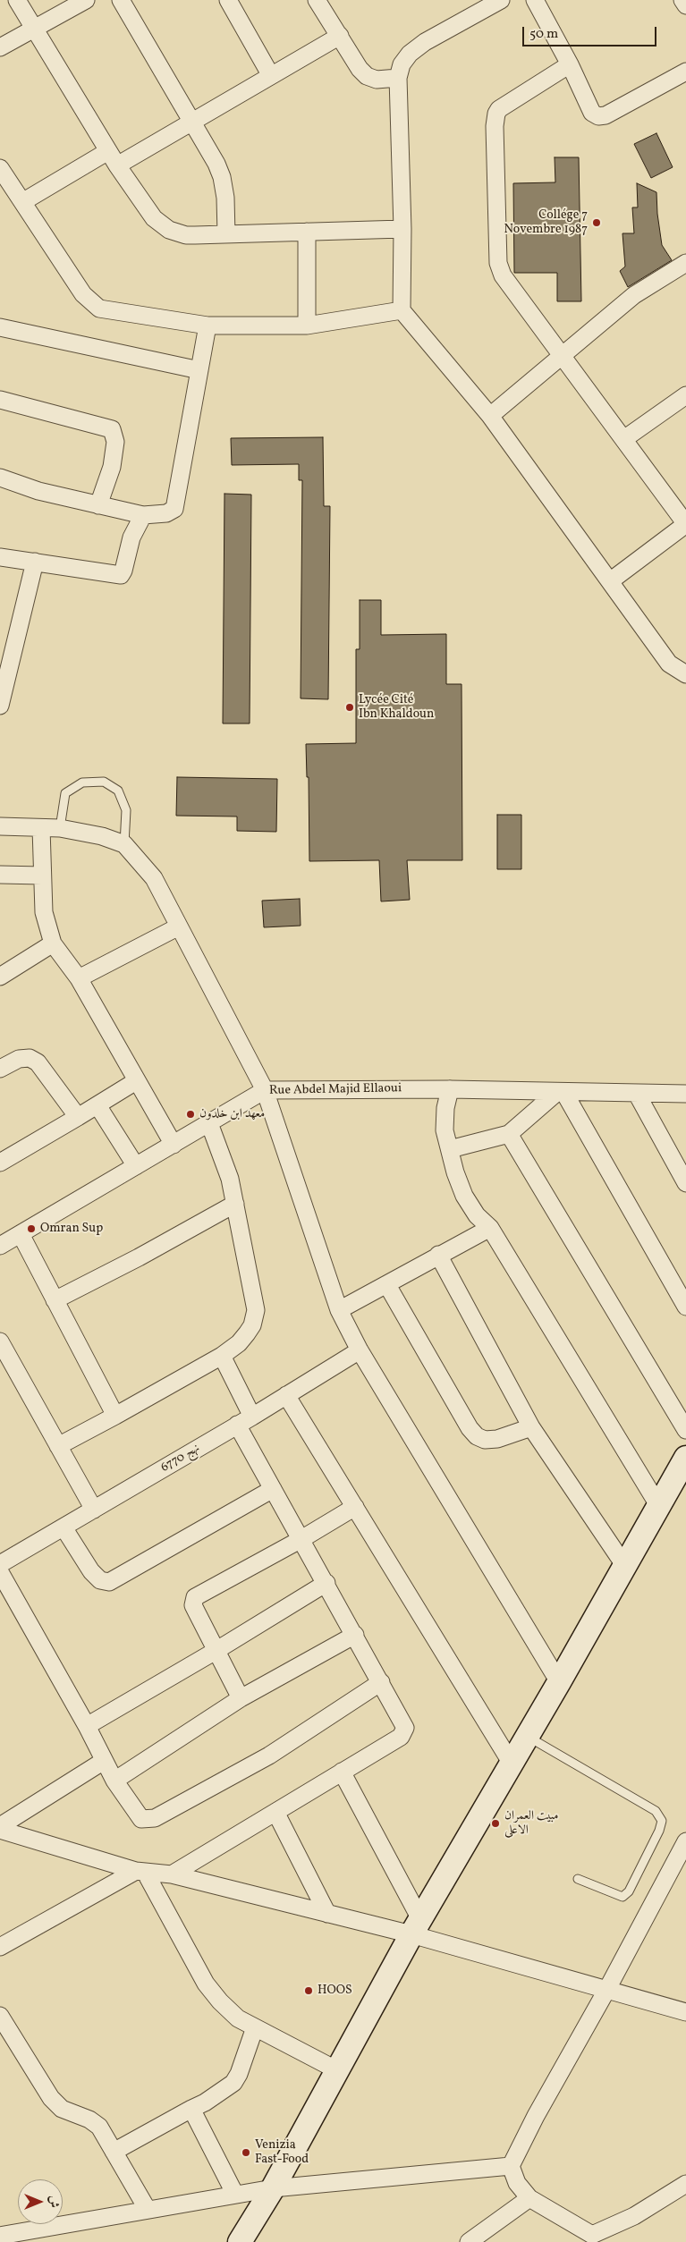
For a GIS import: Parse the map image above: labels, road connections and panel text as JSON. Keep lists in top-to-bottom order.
{
  "streets": {
    "street": ["Rue Abdel Majid Ellaoui", "نهج 6770"]
  },
  "places": [
    "Collége 7 Novembre 1987",
    "Lycée Cité Ibn Khaldoun",
    "معهد ابن خلدون",
    "Omran Sup",
    "مبيت العمران الاعلى",
    "HOOS",
    "Venizia Fast-Food"
  ],
  "scale_bar": "50 m",
  "north": "right"
}
